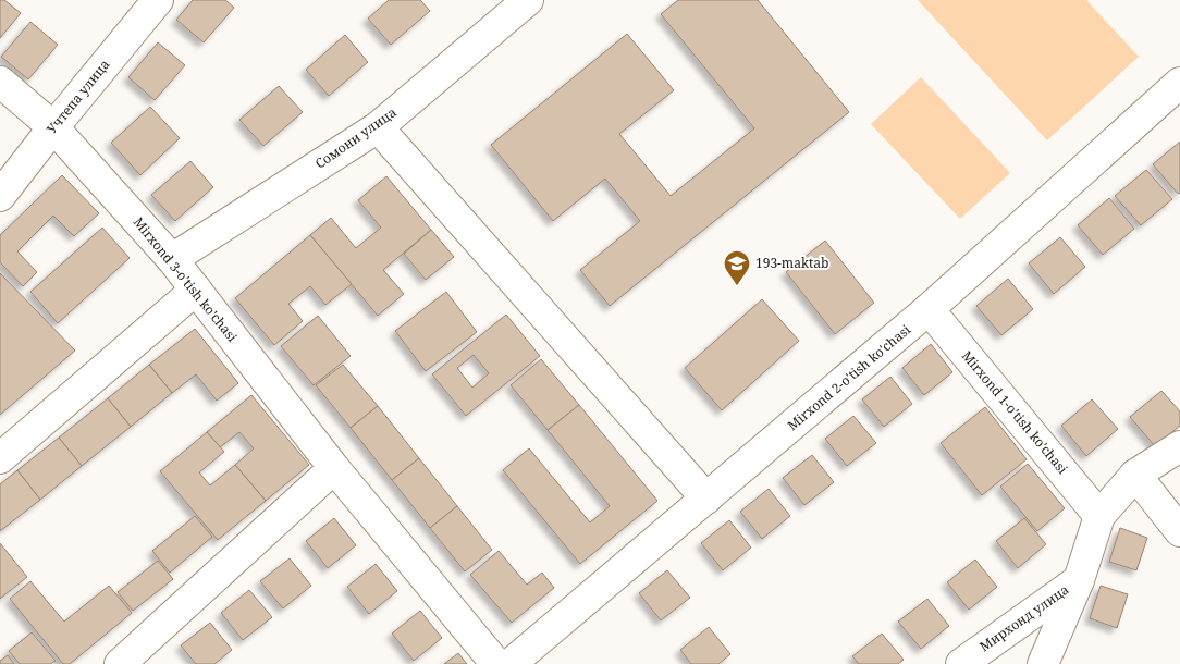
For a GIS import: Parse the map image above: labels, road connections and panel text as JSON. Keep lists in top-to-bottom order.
{
  "streets": {
    "street": [
      "Учтепа улица",
      "Сомони улица",
      "Mirxond 3-o'tish ko'chasi",
      "Mirxond 2-o'tish ko'chasi",
      "Mirxond 1-o'tish ko'chasi",
      "Мирхонд улица"
    ]
  },
  "crossings": [
    ["Учтепа улица", "Mirxond 3-o'tish ko'chasi"],
    ["Сомони улица", "Mirxond 3-o'tish ko'chasi"],
    ["Mirxond 2-o'tish ko'chasi", "Mirxond 1-o'tish ko'chasi"],
    ["Mirxond 1-o'tish ko'chasi", "Мирхонд улица"]
  ],
  "places": {
    "school or university": ["193-maktab"]
  }
}
